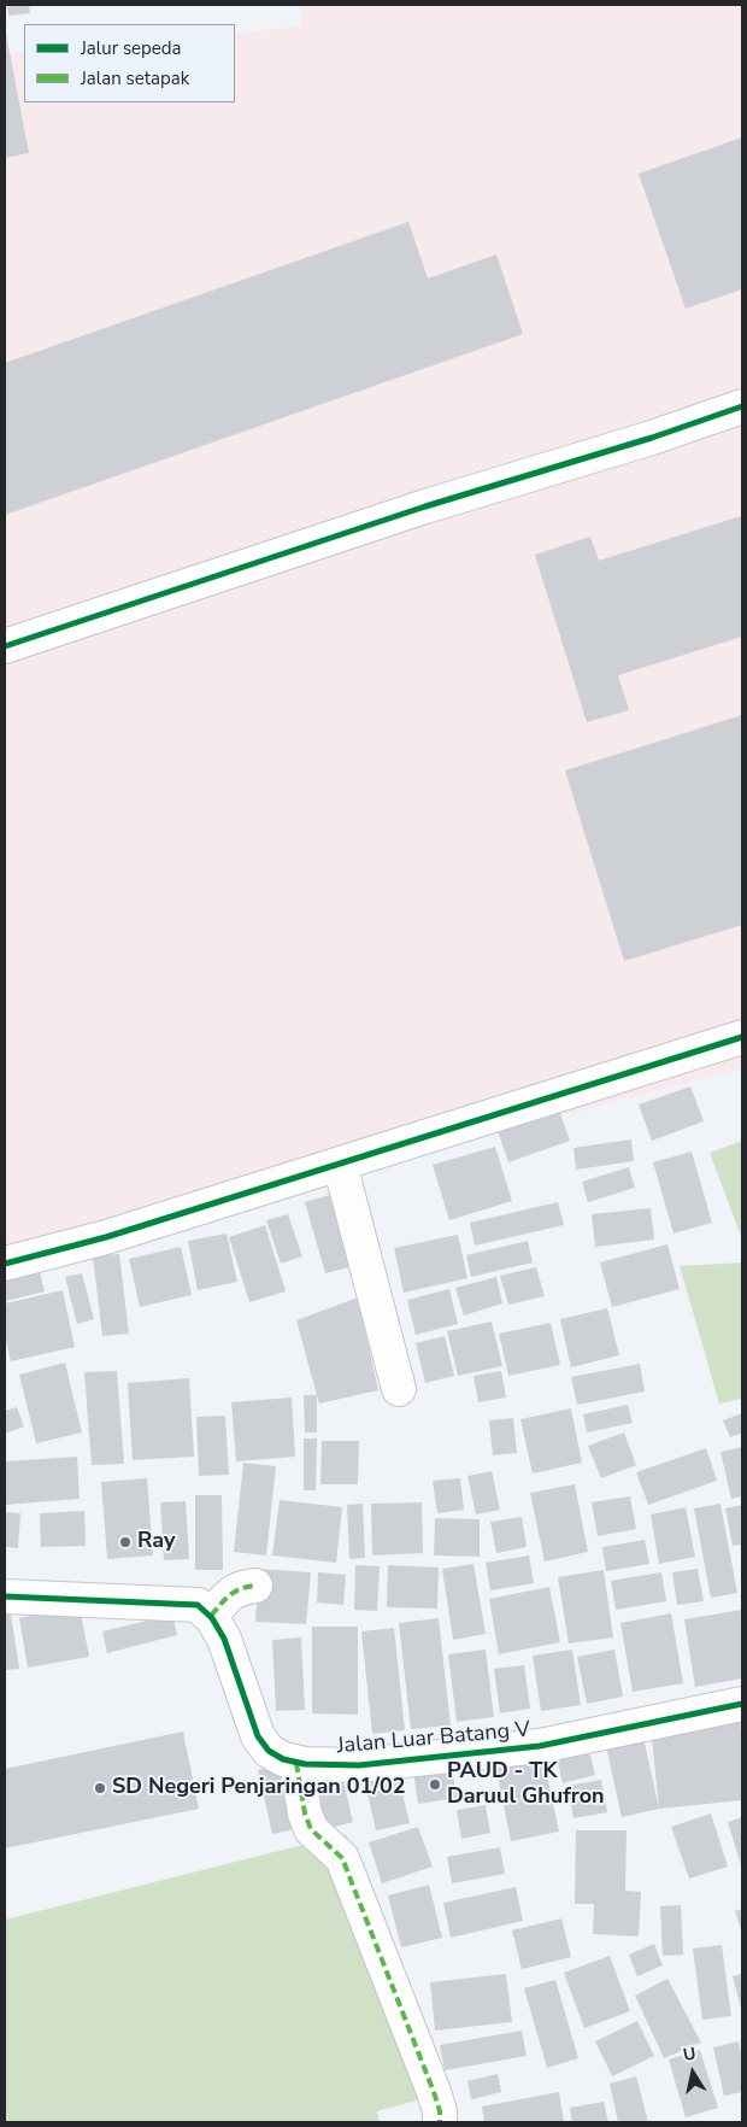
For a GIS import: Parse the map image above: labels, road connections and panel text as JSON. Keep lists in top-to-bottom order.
{
  "streets": {
    "street": ["Jalan Luar Batang V"]
  },
  "places": ["Ray", "PAUD - TK Daruul Ghufron", "SD Negeri Penjaringan 01/02"],
  "legend": ["Jalur sepeda", "Jalan setapak"],
  "north": "top"
}
